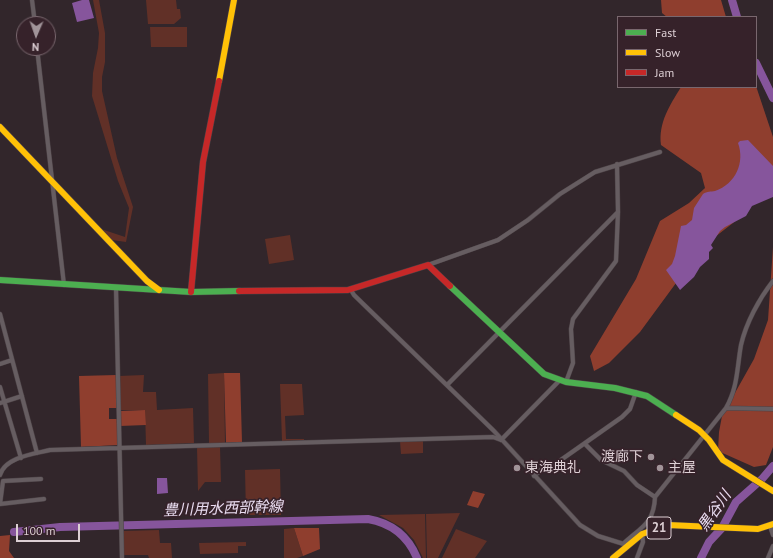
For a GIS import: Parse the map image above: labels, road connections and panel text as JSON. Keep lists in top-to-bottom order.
{
  "streets": {
    "street": ["21"]
  },
  "water": ["豊川用水西部幹線", "黒谷川"],
  "places": ["渡廊下", "東海典礼", "主屋"],
  "legend": ["Fast", "Slow", "Jam"],
  "scale_bar": "100 m",
  "north": "bottom"
}
